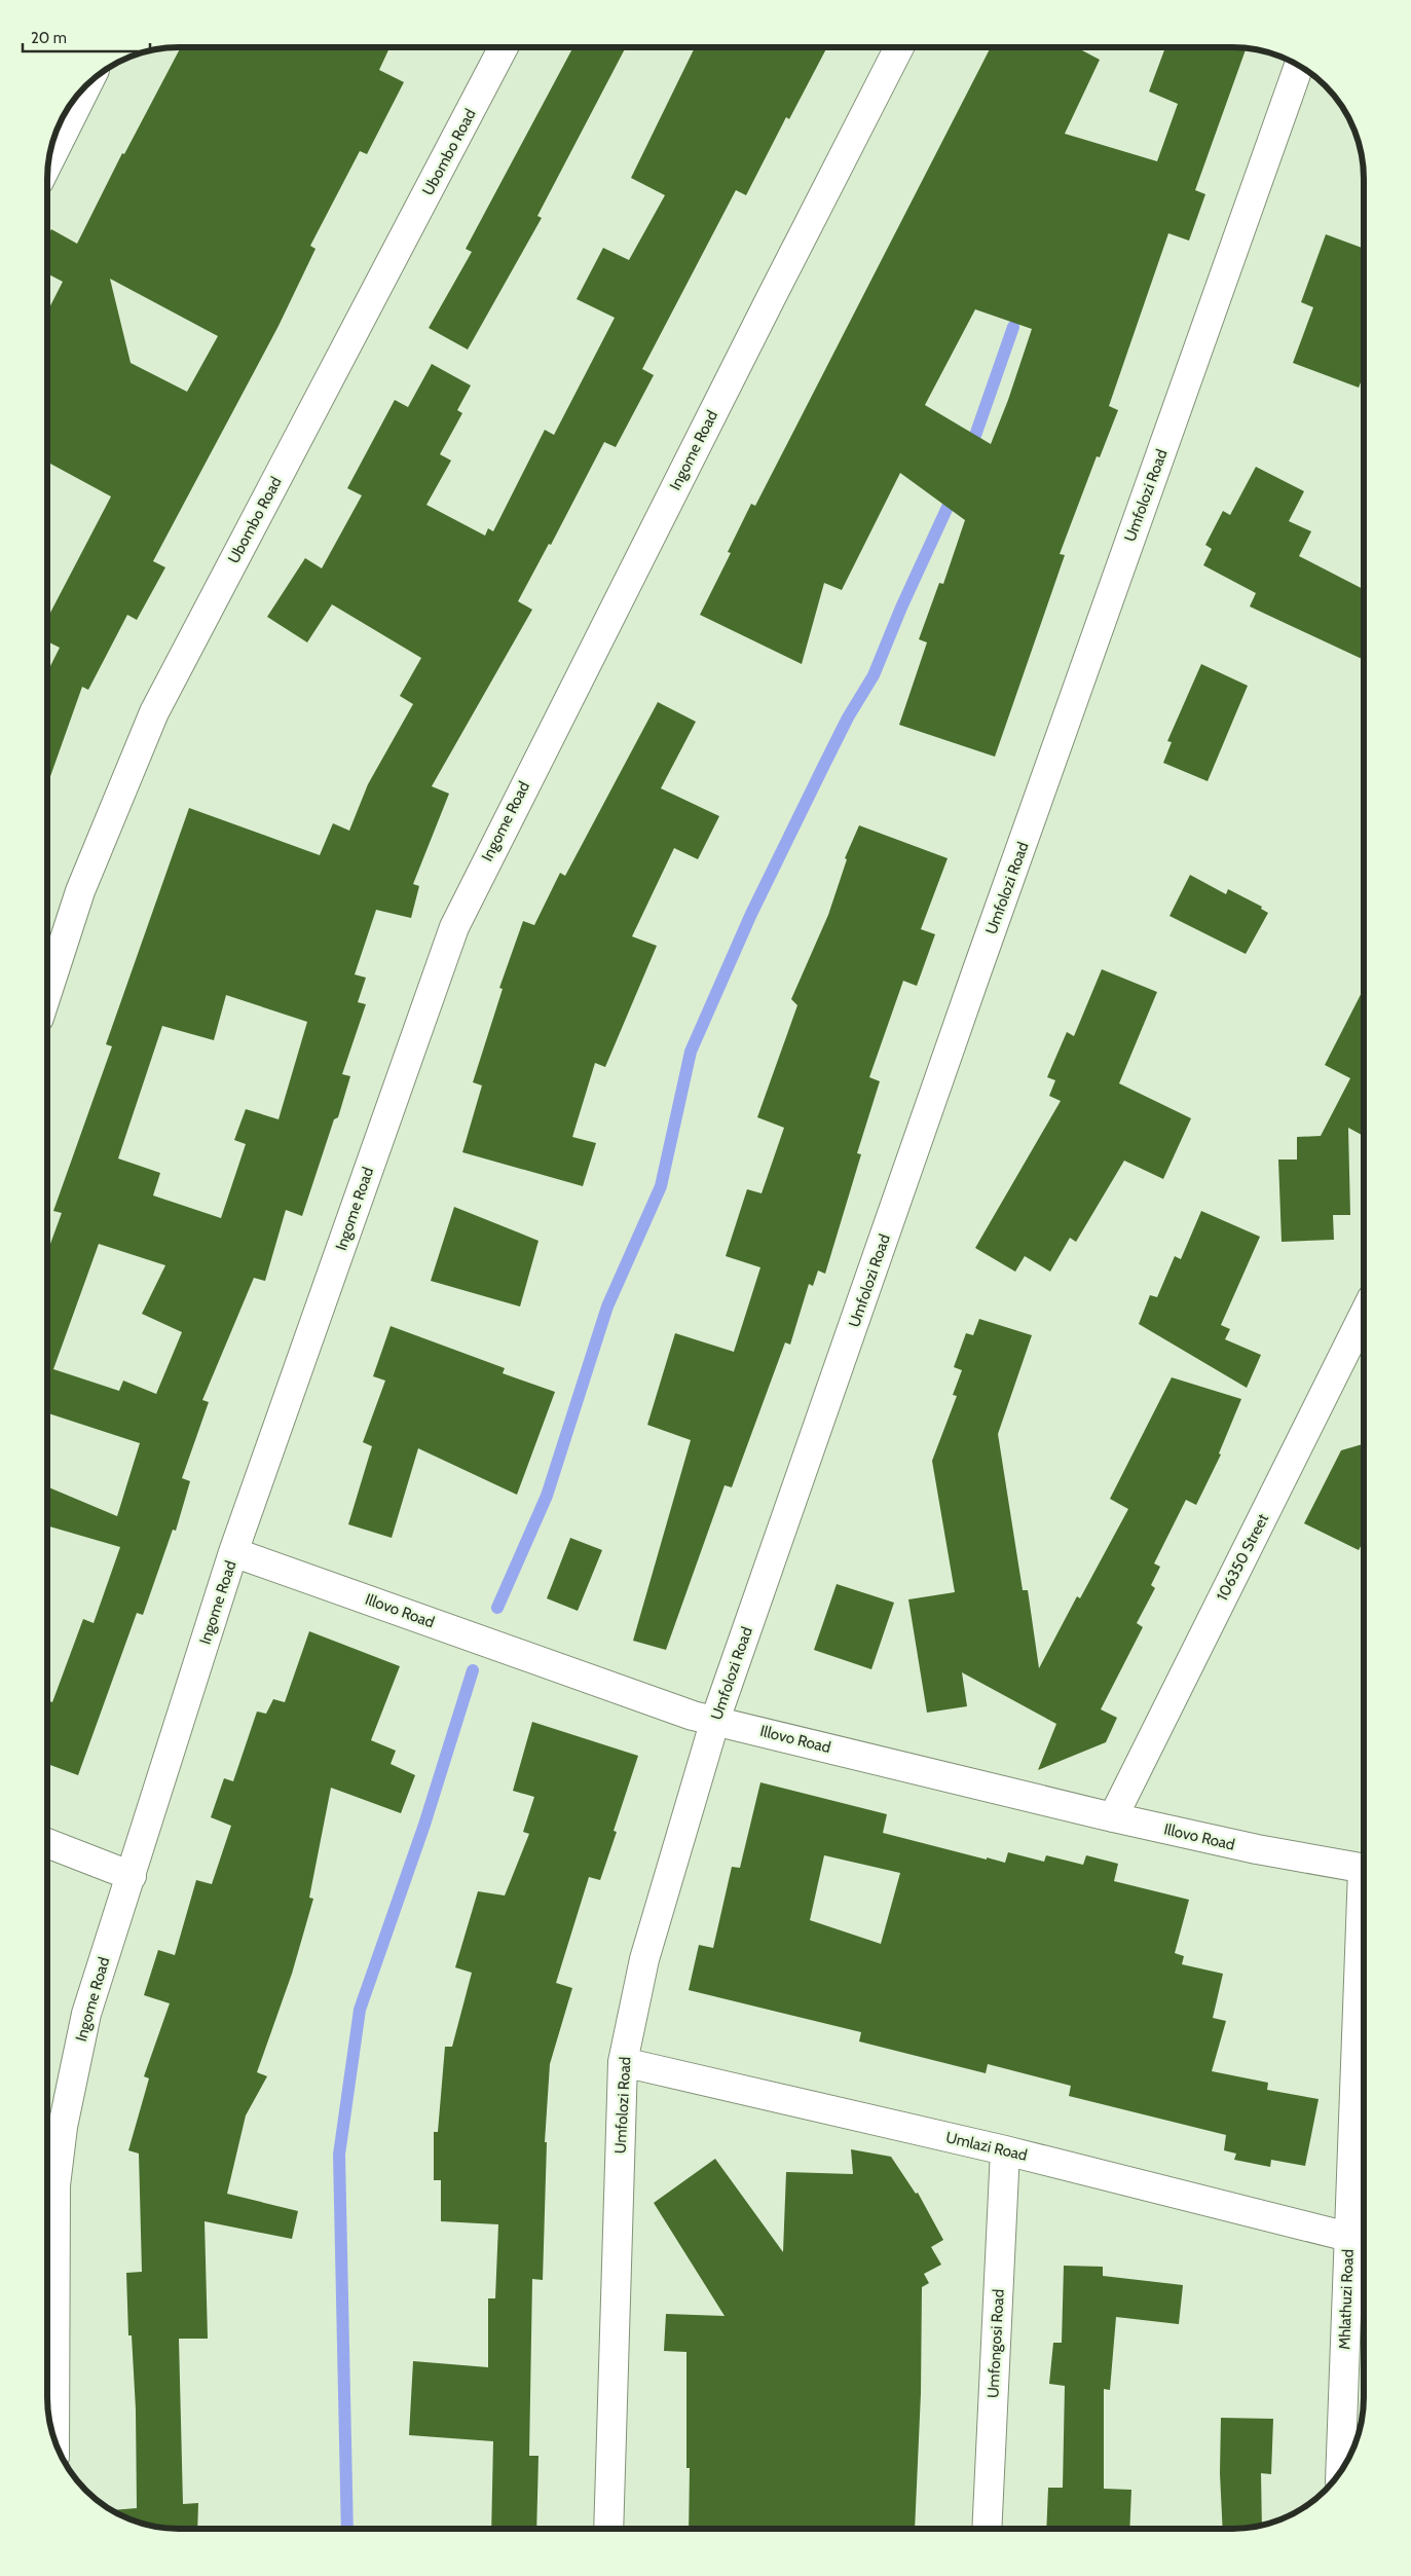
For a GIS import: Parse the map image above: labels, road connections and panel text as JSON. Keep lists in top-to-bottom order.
{
  "streets": {
    "street": [
      "Ubombo Road",
      "Ingome Road",
      "Umfolozi Road",
      "106350 Street",
      "Illovo Road",
      "Umlazi Road",
      "Mhlathuzi Road",
      "Umfongosi Road"
    ]
  },
  "crossings": [
    ["Ingome Road", "Illovo Road"],
    ["Umfolozi Road", "Illovo Road"],
    ["Umfolozi Road", "Umlazi Road"],
    ["106350 Street", "Illovo Road"],
    ["Umlazi Road", "Mhlathuzi Road"],
    ["Umlazi Road", "Umfongosi Road"]
  ],
  "scale_bar": "20 m"
}
